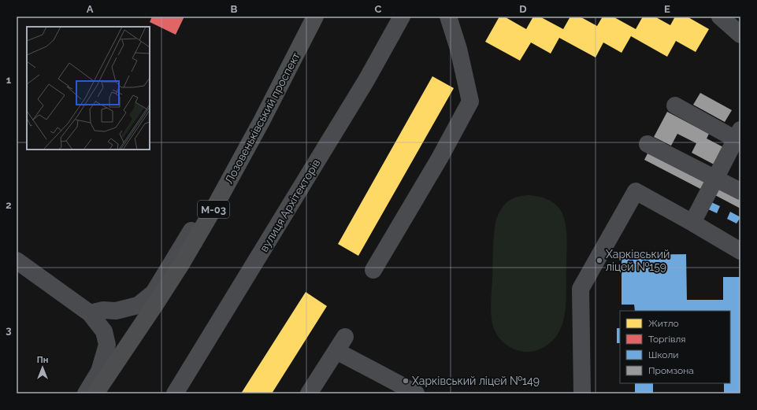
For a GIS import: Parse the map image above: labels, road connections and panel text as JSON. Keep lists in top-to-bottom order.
{
  "streets": {
    "highway": ["Лозовеньківський проспект", "М-03"],
    "street": ["вулиця Архітекторів"]
  },
  "places": ["Харківський ліцей №159", "Харківський ліцей №149"],
  "legend": [
    "Житло",
    "Торгівля",
    "Школи",
    "Промзона"
  ],
  "north": "top",
  "grid": {
    "columns": [
      "A",
      "B",
      "C",
      "D",
      "E"
    ],
    "rows": ["1", "2", "3"]
  }
}
